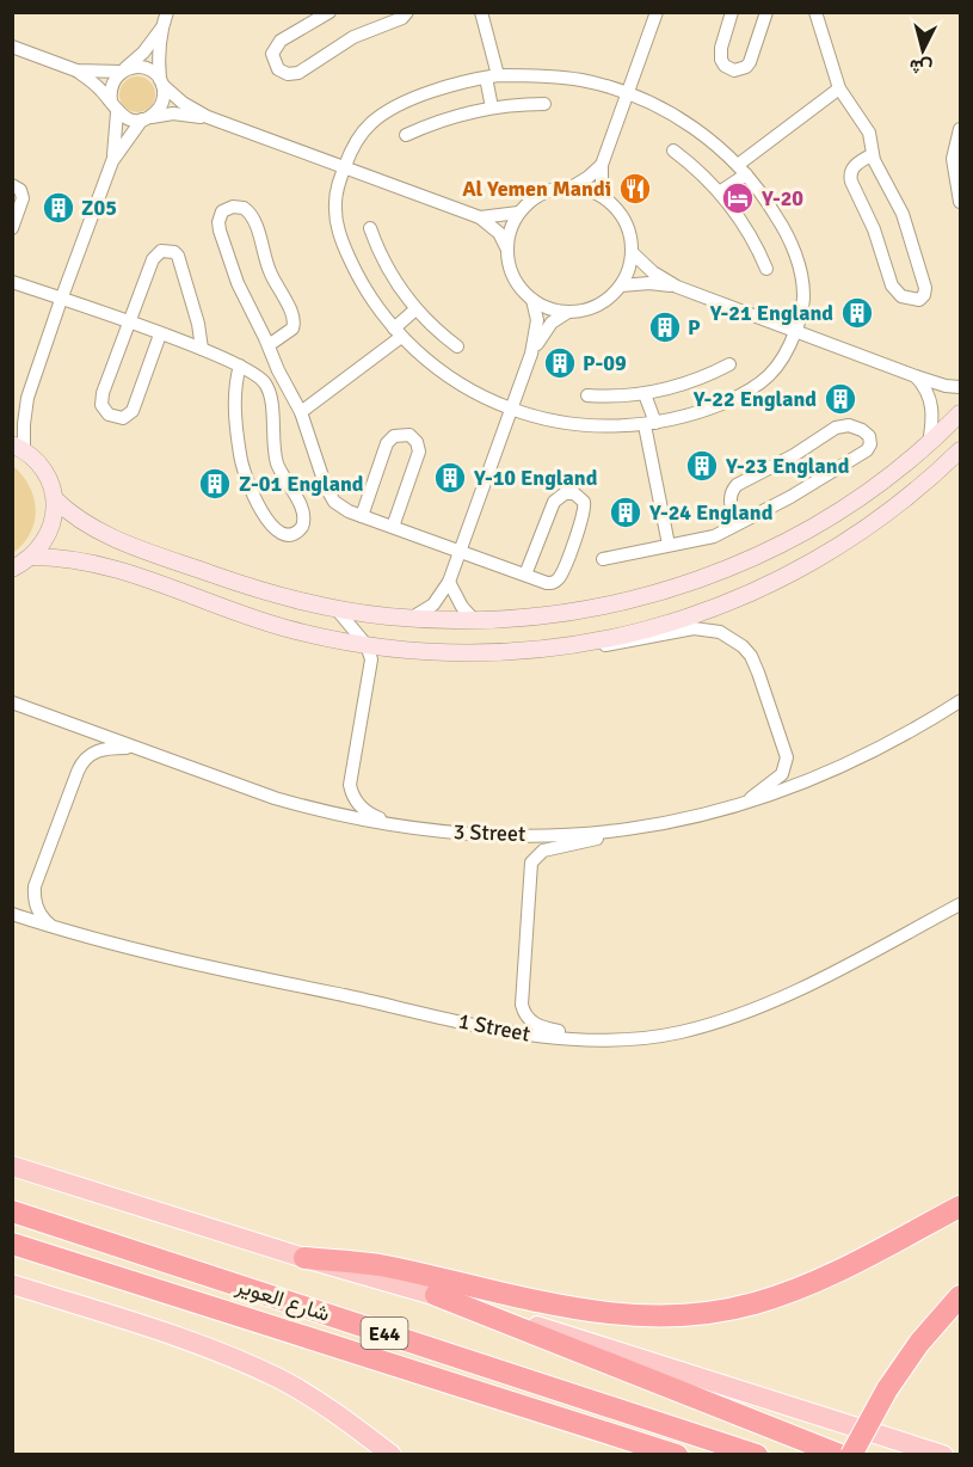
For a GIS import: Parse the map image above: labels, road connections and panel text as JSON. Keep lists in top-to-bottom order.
{
  "streets": {
    "highway": ["شارع العوير", "E44"],
    "street": ["3 Street", "1 Street"]
  },
  "places": {
    "restaurant": ["Al Yemen Mandi"],
    "hotel": ["Y-20"],
    "building": [
      "Z05",
      "Y-21 England",
      "P",
      "P-09",
      "Y-22 England",
      "Y-23 England",
      "Y-10 England",
      "Z-01 England",
      "Y-24 England"
    ]
  },
  "north": "bottom"
}
